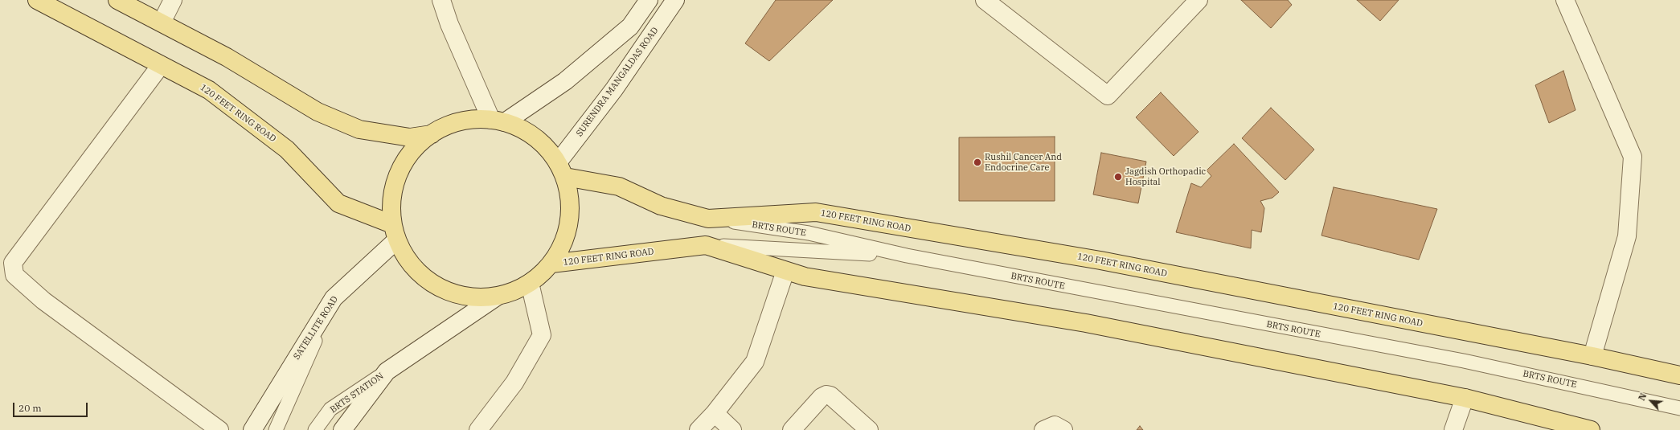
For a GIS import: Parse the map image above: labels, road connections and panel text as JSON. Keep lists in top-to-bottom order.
{
  "streets": {
    "main road": ["120 FEET RING ROAD"],
    "street": ["SURENDRA MANGALDAS ROAD", "SATELLITE ROAD"],
    "lane": ["BRTS ROUTE", "BRTS STATION"]
  },
  "crossings": [
    ["SURENDRA MANGALDAS ROAD", "120 FEET RING ROAD"],
    ["120 FEET RING ROAD", "BRTS ROUTE"],
    ["120 FEET RING ROAD", "SATELLITE ROAD"]
  ],
  "places": ["Rushil Cancer And Endocrine Care", "Jagdish Orthopadic Hospital"],
  "scale_bar": "20 m",
  "north": "top left"
}
